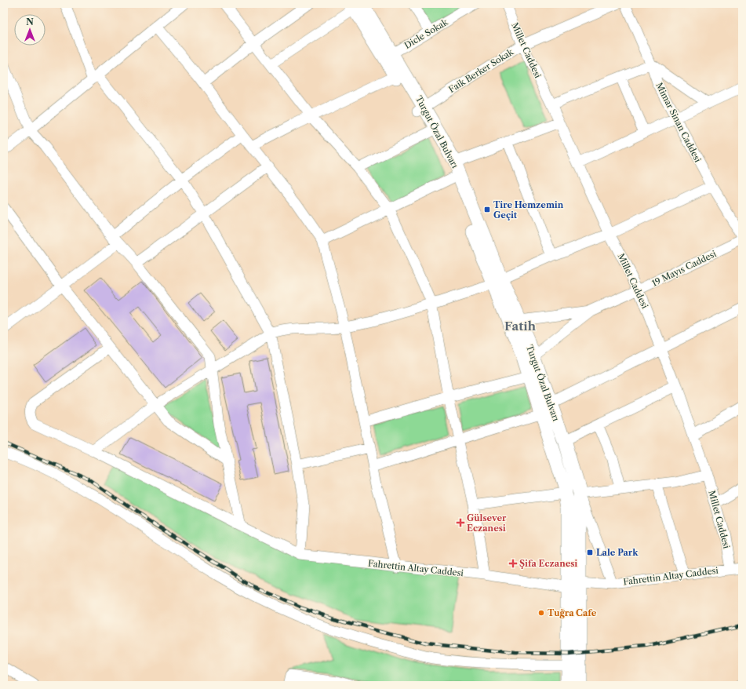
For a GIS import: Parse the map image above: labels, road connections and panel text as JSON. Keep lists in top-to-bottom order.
{
  "streets": {
    "main road": ["Turgut Özal Bulvarı"],
    "street": [
      "Dicle Sokak",
      "Millet Caddesi",
      "Faik Berker Sokak",
      "Mimar Sinan Caddesi",
      "19 Mayıs Caddesi",
      "Fahrettin Altay Caddesi"
    ]
  },
  "crossings": [
    ["Dicle Sokak", "Turgut Özal Bulvarı"],
    ["Millet Caddesi", "Faik Berker Sokak"],
    ["Millet Caddesi", "19 Mayıs Caddesi"],
    ["Millet Caddesi", "Fahrettin Altay Caddesi"],
    ["Faik Berker Sokak", "Turgut Özal Bulvarı"],
    ["Turgut Özal Bulvarı", "Fahrettin Altay Caddesi"]
  ],
  "districts": ["Fatih"],
  "places": {
    "transit": ["Tire Hemzemin Geçit", "Lale Park"],
    "health": ["Gülsever Eczanesi", "Şifa Eczanesi"],
    "other": ["Tuğra Cafe"]
  },
  "north": "top"
}
